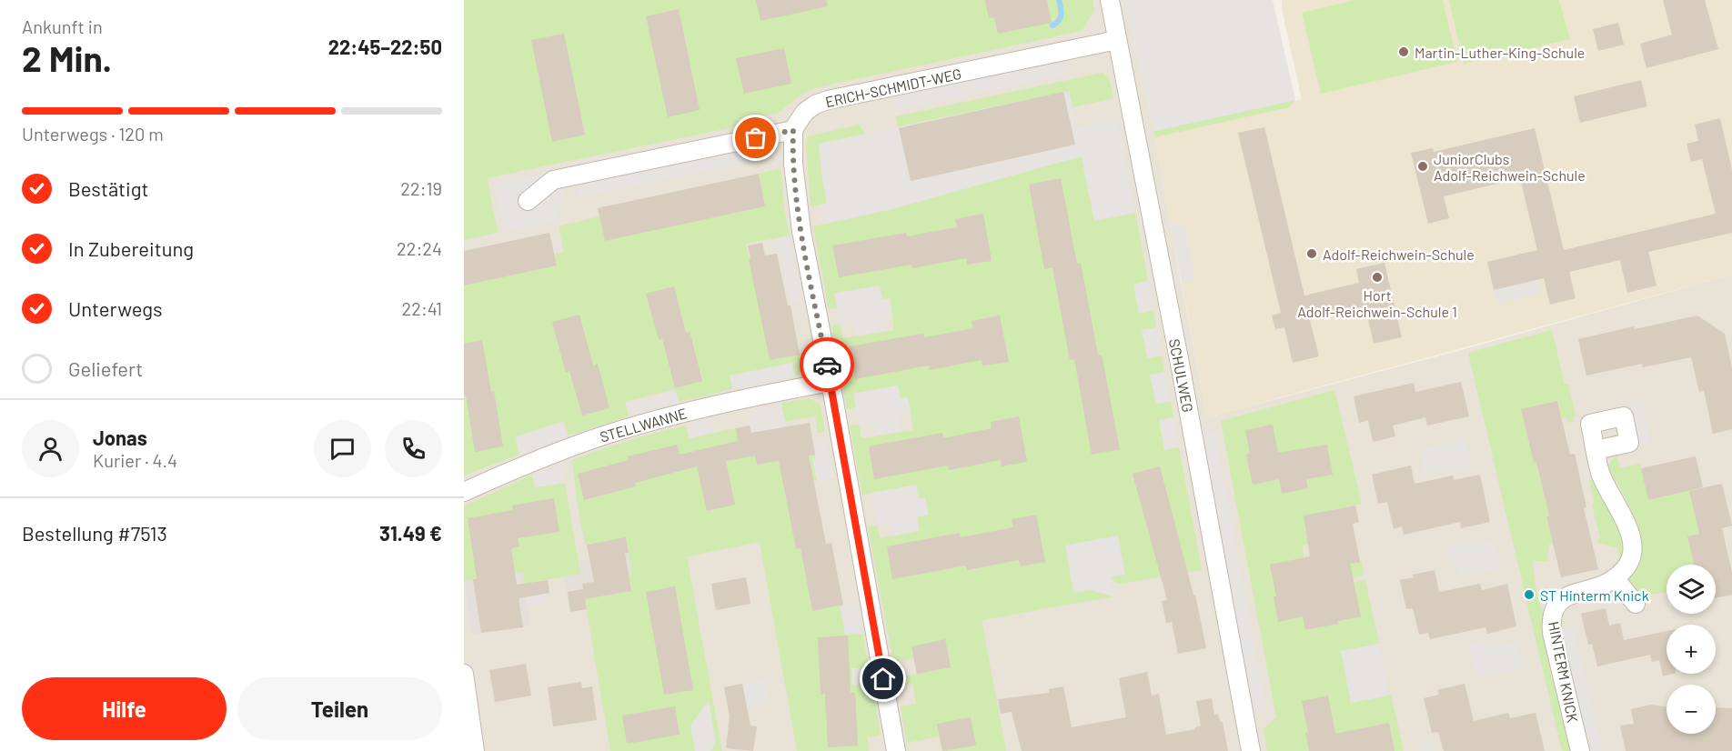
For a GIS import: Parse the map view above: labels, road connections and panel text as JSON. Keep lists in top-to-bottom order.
{
  "streets": {
    "street": [
      "ERICH-SCHMIDT-WEG",
      "SCHULWEG",
      "STELLWANNE",
      "HINTERM KNICK"
    ]
  },
  "crossings": [
    ["ERICH-SCHMIDT-WEG", "SCHULWEG"]
  ],
  "places": [
    "Martin-Luther-King-Schule",
    "JuniorClubs Adolf-Reichwein-Schule",
    "Adolf-Reichwein-Schule",
    "Hort Adolf-Reichwein-Schule 1",
    "ST Hinterm Knick"
  ],
  "page": {
    "heading": ["2 Min.", "Ankunft in", "22:45–22:50"],
    "panel": [
      "Jonas",
      "Kurier · 4.4",
      "Bestellung #7513",
      "31.49 €"
    ],
    "bar": "Unterwegs · 120 m",
    "list": [
      ["Bestätigt", "22:19"],
      ["In Zubereitung", "22:24"],
      ["Unterwegs", "22:41"],
      "Geliefert"
    ],
    "map_buttons": ["+", "−"],
    "buttons": ["Hilfe", "Teilen"]
  }
}
